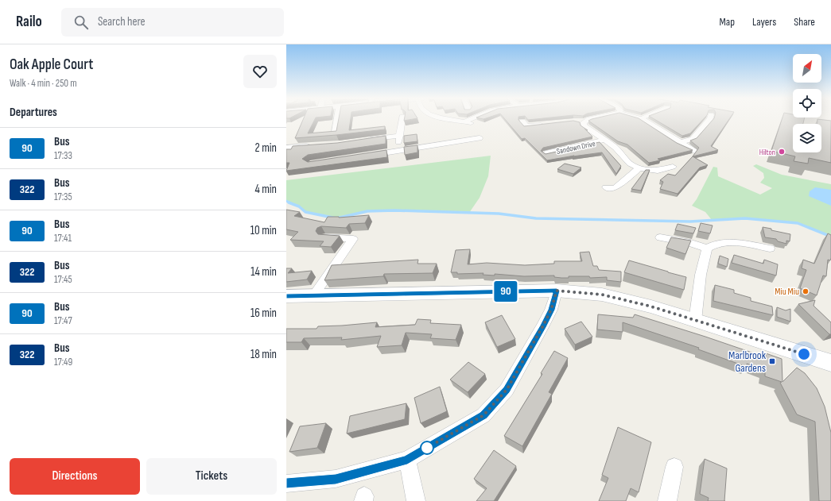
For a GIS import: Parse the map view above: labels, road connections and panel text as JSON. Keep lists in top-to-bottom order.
{
  "streets": {
    "street": ["Sandown Drive"]
  },
  "places": {
    "other": ["Hilton", "Miu Miu"],
    "transit": ["Marlbrook Gardens"]
  },
  "lines": ["bus line 90"],
  "north": "top right",
  "page": {
    "header": "Railo",
    "search": "Search here",
    "nav": ["Map", "Layers", "Share"],
    "heading": [
      ["Oak Apple Court", "Walk · 4 min · 250 m"],
      "Departures"
    ],
    "on_map": "90",
    "list": [
      {
        "mark": "90",
        "name": "Bus",
        "note": "17:33",
        "value": "2 min"
      },
      {
        "mark": "322",
        "name": "Bus",
        "note": "17:35",
        "value": "4 min"
      },
      {
        "mark": "90",
        "name": "Bus",
        "note": "17:41",
        "value": "10 min"
      },
      {
        "mark": "322",
        "name": "Bus",
        "note": "17:45",
        "value": "14 min"
      },
      {
        "mark": "90",
        "name": "Bus",
        "note": "17:47",
        "value": "16 min"
      },
      {
        "mark": "322",
        "name": "Bus",
        "note": "17:49",
        "value": "18 min"
      }
    ],
    "buttons": ["Directions", "Tickets"]
  }
}
